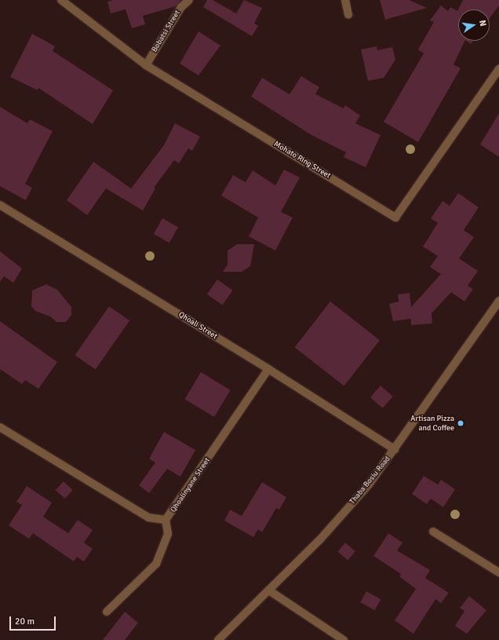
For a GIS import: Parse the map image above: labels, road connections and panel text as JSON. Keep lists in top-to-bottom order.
{
  "streets": {
    "street": [
      "Bobatsi Street",
      "Mohato Ring Street",
      "Qhoali Street",
      "Thaba Bosiu Road",
      "Qhoalinyane Street"
    ]
  },
  "crossings": [
    ["Bobatsi Street", "Mohato Ring Street"],
    ["Qhoali Street", "Thaba Bosiu Road"],
    ["Qhoali Street", "Qhoalinyane Street"]
  ],
  "places": ["Artisan Pizza and Coffee"],
  "scale_bar": "20 m",
  "north": "right"
}
